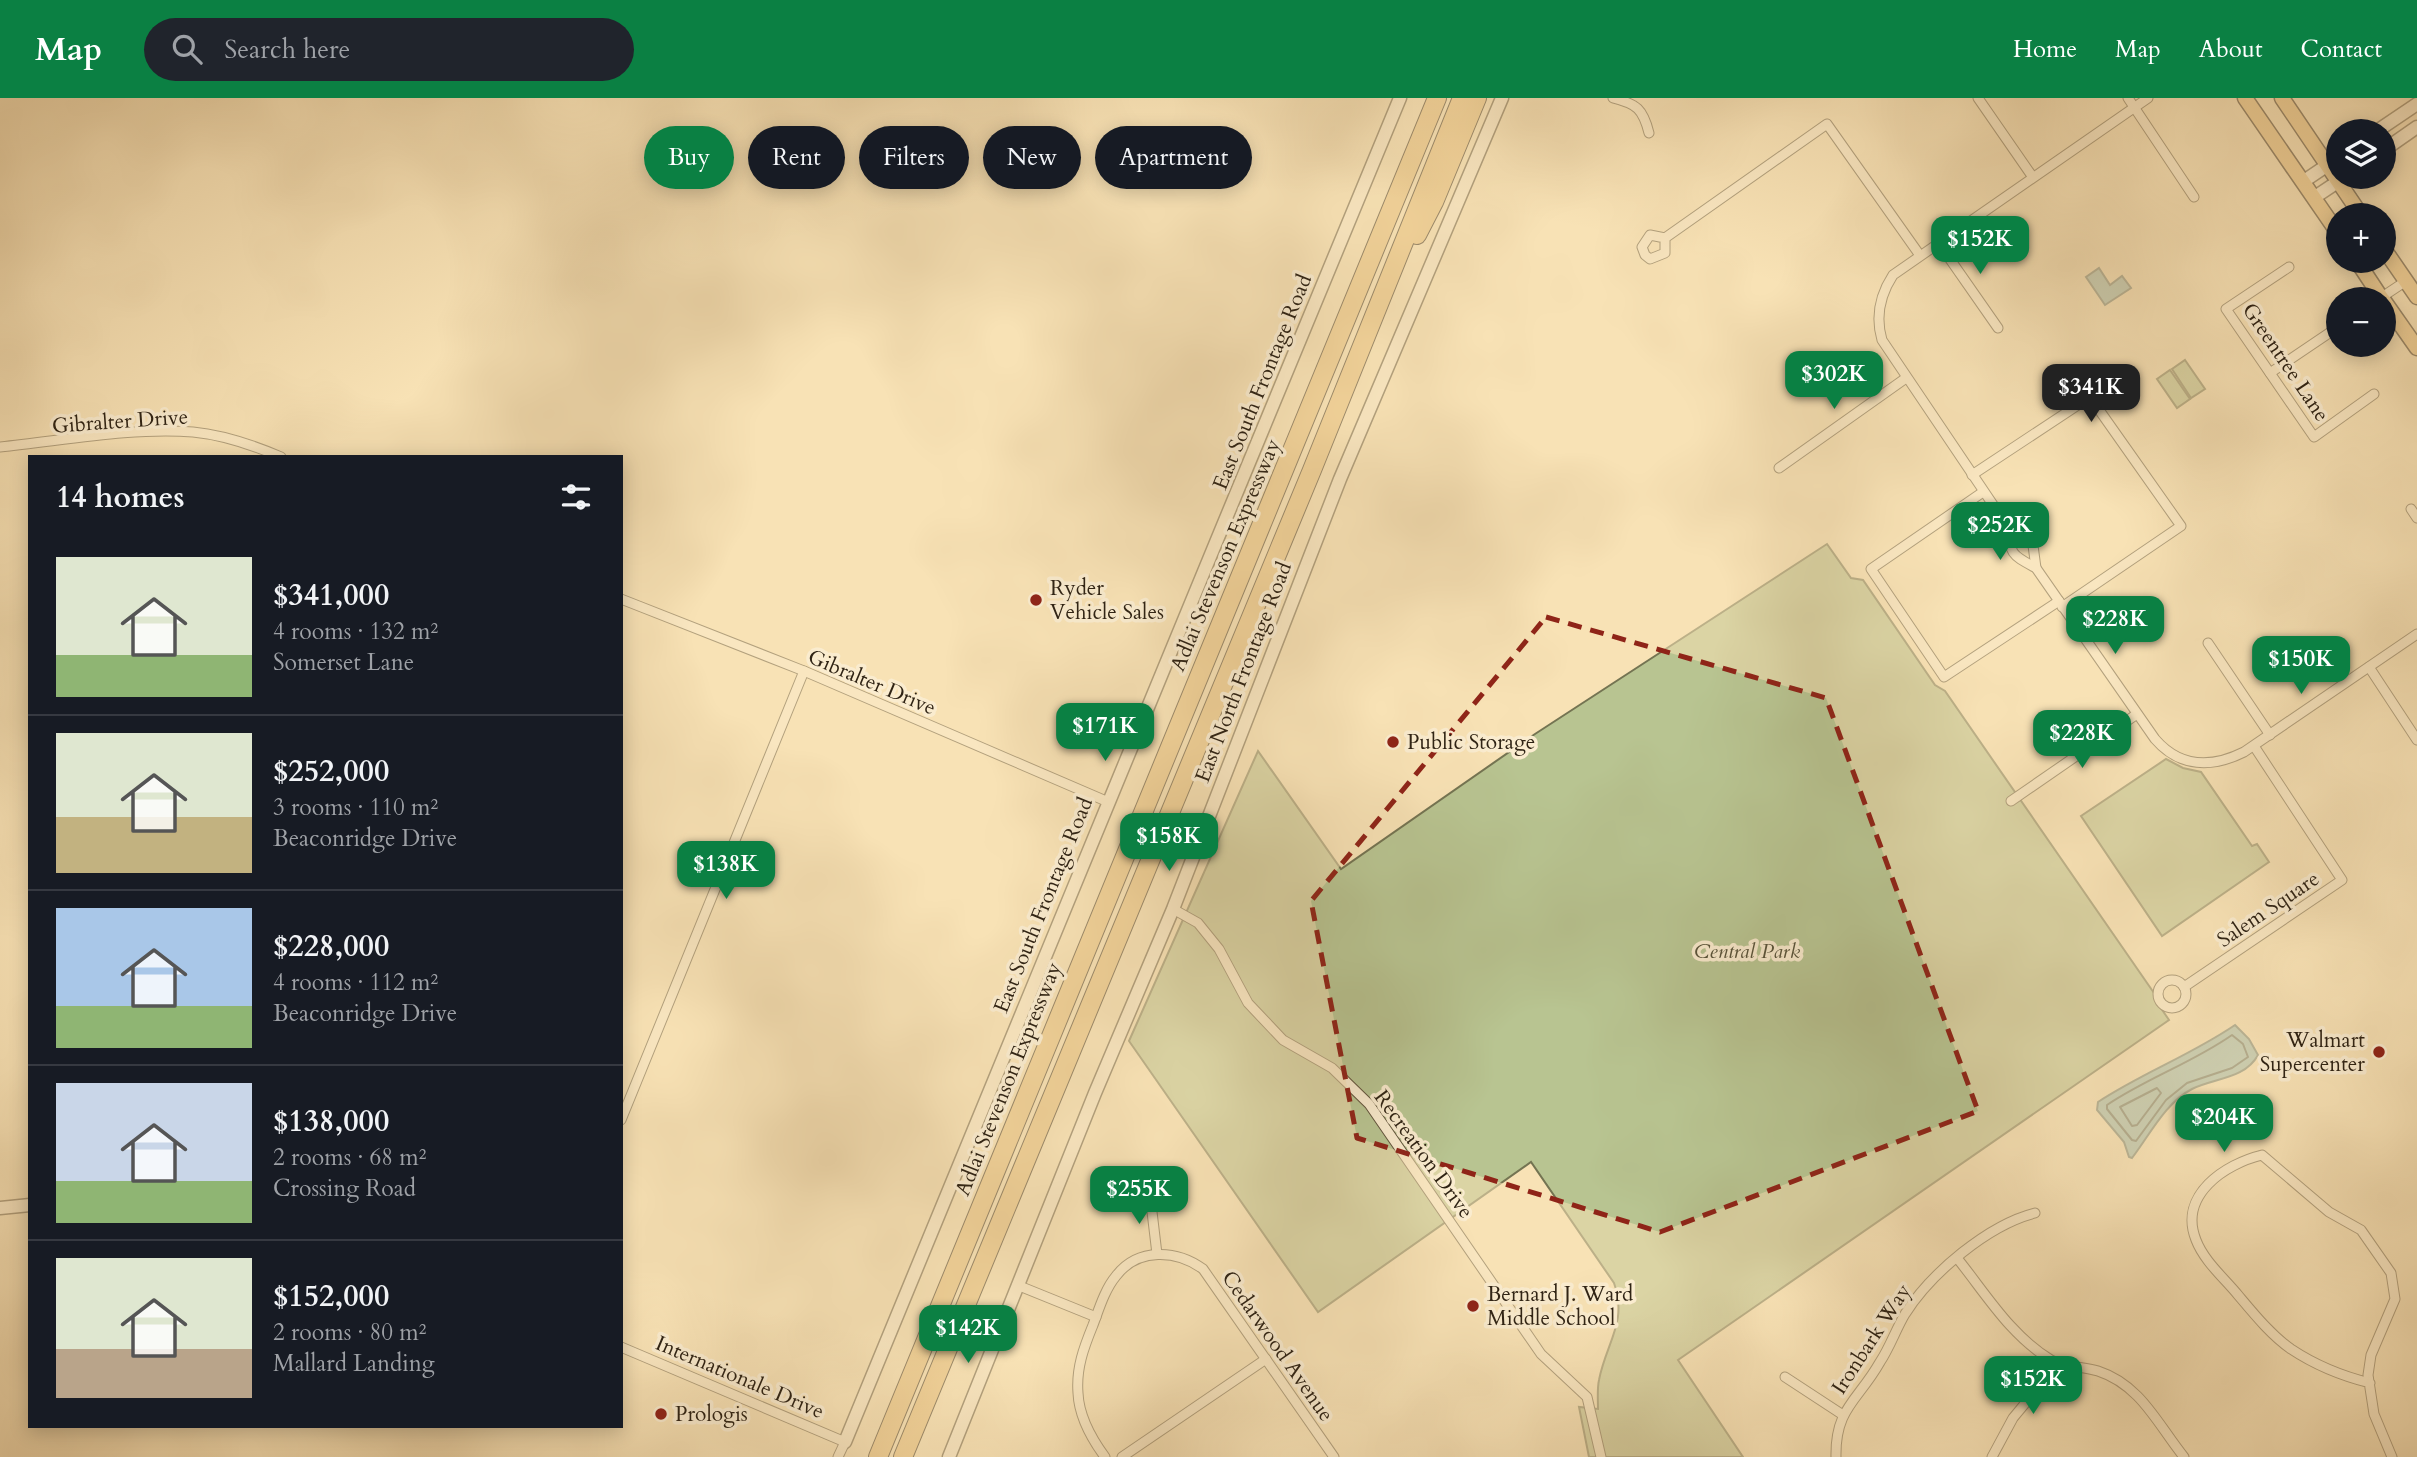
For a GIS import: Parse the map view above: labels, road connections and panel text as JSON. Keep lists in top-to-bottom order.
{
  "streets": {
    "highway": ["Adlai Stevenson Expressway"],
    "street": [
      "Greentree Lane",
      "East South Frontage Road",
      "Gibralter Drive",
      "East North Frontage Road",
      "Salem Square",
      "Recreation Drive",
      "Ironbark Way",
      "Cedarwood Avenue",
      "Internationale Drive"
    ]
  },
  "crossings": [
    ["East South Frontage Road", "Gibralter Drive"],
    ["East South Frontage Road", "Internationale Drive"],
    ["East North Frontage Road", "Recreation Drive"]
  ],
  "parks": ["Central Park"],
  "places": [
    "Ryder Vehicle Sales",
    "Public Storage",
    "Walmart Supercenter",
    "Bernard J. Ward Middle School",
    "Prologis"
  ],
  "page": {
    "header": "Map",
    "search": "Search here",
    "nav": [
      "Home",
      "Map",
      "About",
      "Contact"
    ],
    "map_buttons": ["+", "−"],
    "chip": [
      "Buy",
      "Rent",
      "Filters",
      "New",
      "Apartment"
    ],
    "price": [
      "$152K",
      "$302K",
      "$341K",
      "$252K",
      "$228K",
      "$150K",
      "$171K",
      "$228K",
      "$158K",
      "$138K",
      "$204K",
      "$255K",
      "$142K",
      "$152K"
    ],
    "heading": "14 homes",
    "list": [
      {
        "name": "$341,000",
        "note": "4 rooms · 132 m² · Somerset Lane"
      },
      {
        "name": "$252,000",
        "note": "3 rooms · 110 m² · Beaconridge Drive"
      },
      {
        "name": "$228,000",
        "note": "4 rooms · 112 m² · Beaconridge Drive"
      },
      {
        "name": "$138,000",
        "note": "2 rooms · 68 m² · Crossing Road"
      },
      {
        "name": "$152,000",
        "note": "2 rooms · 80 m² · Mallard Landing"
      }
    ]
  }
}
